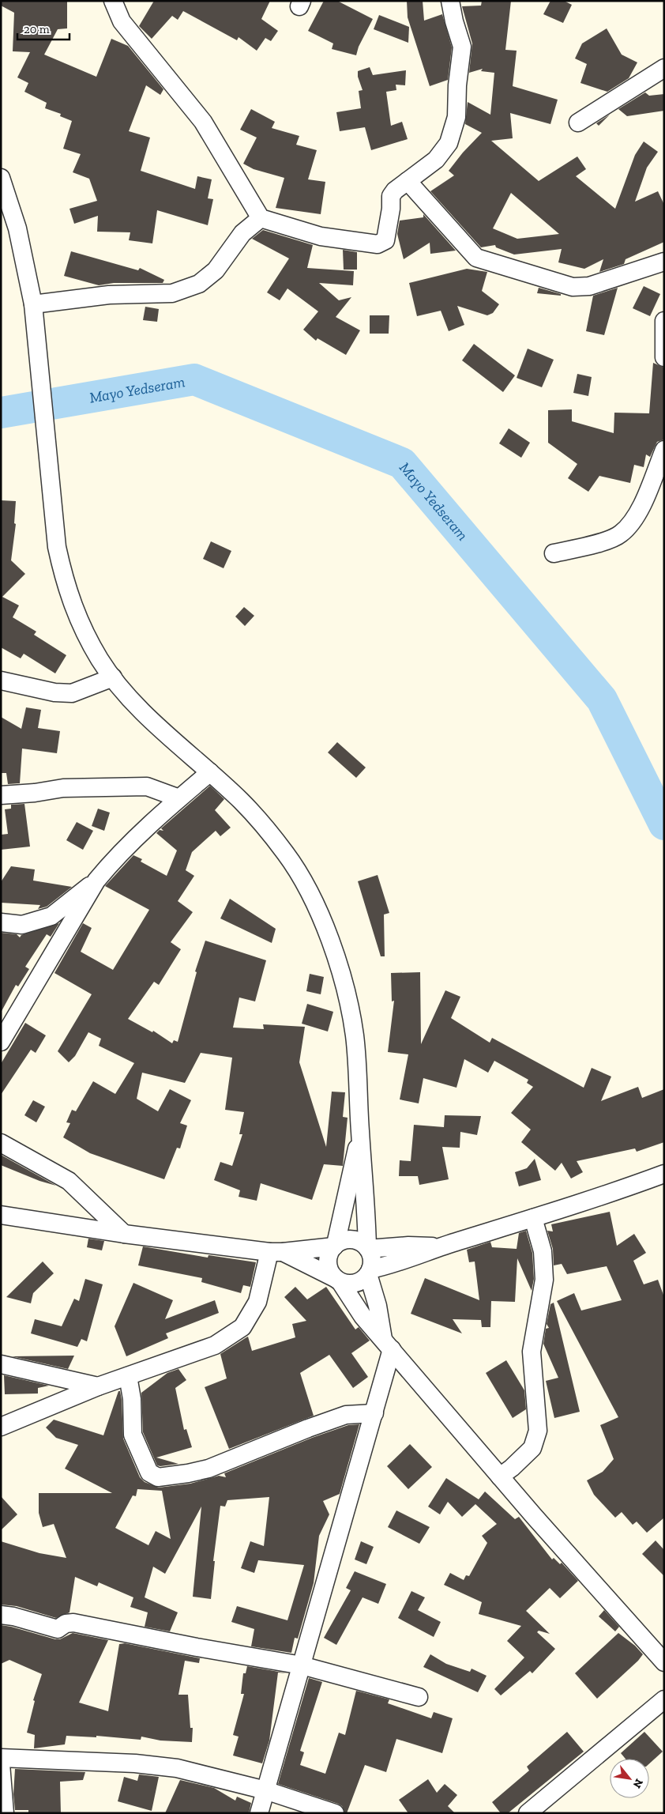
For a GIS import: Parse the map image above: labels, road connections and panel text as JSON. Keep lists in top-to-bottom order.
{
  "water": ["Mayo Yedseram"],
  "scale_bar": "20 m",
  "north": "bottom right"
}
